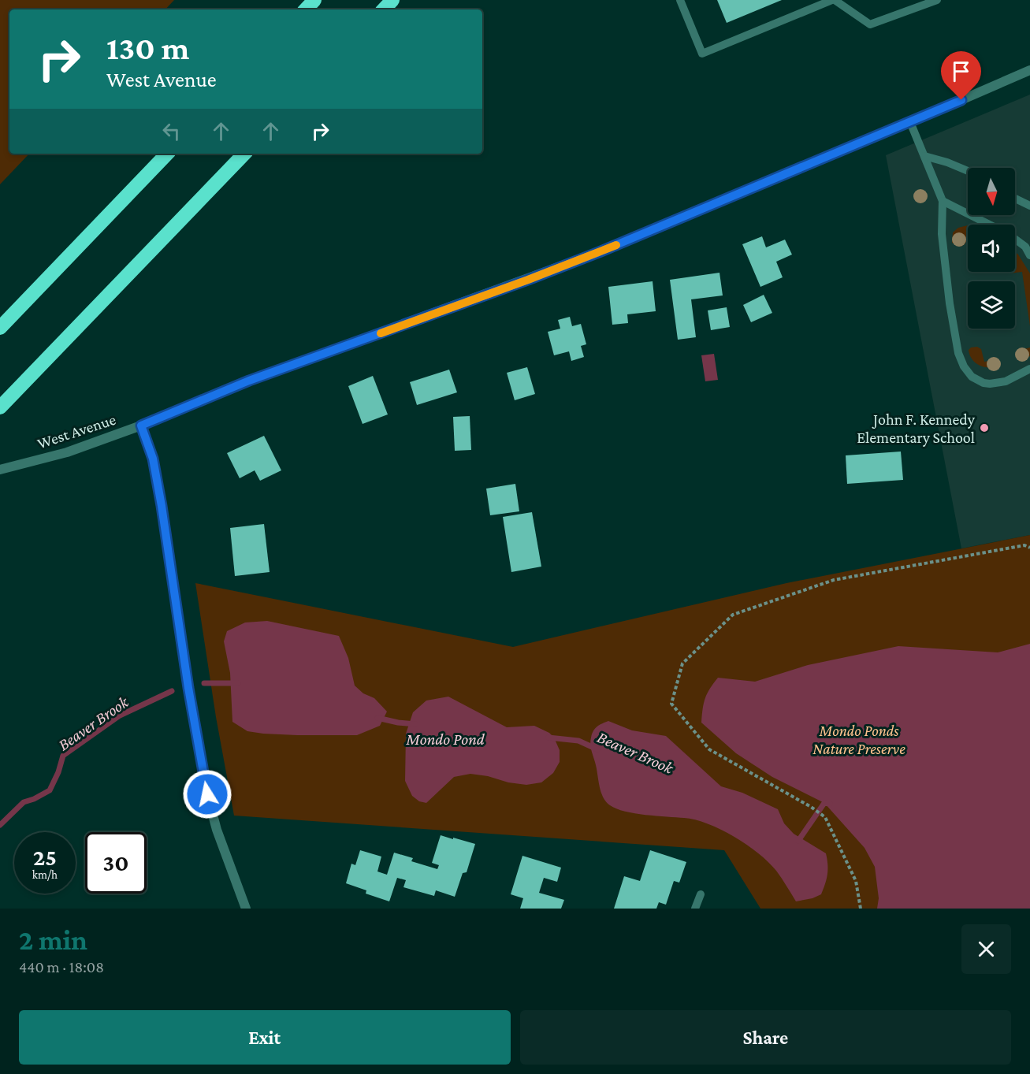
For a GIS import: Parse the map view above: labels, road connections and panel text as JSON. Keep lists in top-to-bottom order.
{
  "streets": {
    "street": ["West Avenue"]
  },
  "water": ["Beaver Brook", "Mondo Pond"],
  "parks": ["Mondo Ponds Nature Preserve"],
  "places": ["John F. Kennedy Elementary School"],
  "north": "bottom",
  "page": {
    "turn": ["130 m", "West Avenue"],
    "speed": "25 km/h",
    "limit": "30",
    "heading": ["2 min", "440 m · 18:08"],
    "buttons": ["Exit", "Share"]
  }
}
